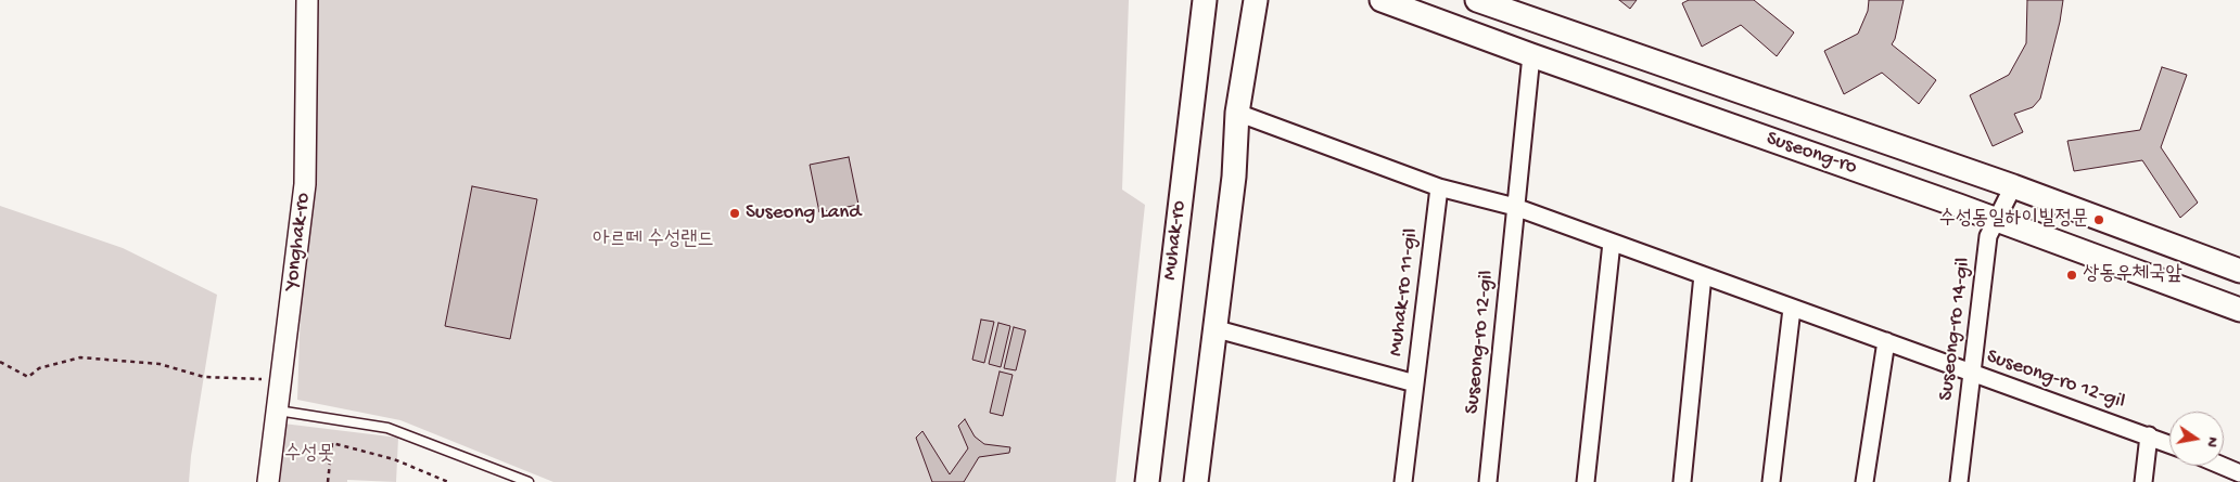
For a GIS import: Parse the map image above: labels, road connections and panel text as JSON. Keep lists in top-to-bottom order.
{
  "streets": {
    "main road": ["Suseong-ro", "Muhak-ro"],
    "street": [
      "Yonghak-ro",
      "Muhak-ro 11-gil",
      "Suseong-ro 14-gil",
      "Suseong-ro 12-gil"
    ]
  },
  "crossings": [
    ["Suseong-ro", "Suseong-ro 14-gil"],
    ["Suseong-ro", "Suseong-ro 12-gil"],
    ["Suseong-ro 14-gil", "Suseong-ro 12-gil"]
  ],
  "parks": ["아르떼 수성랜드", "수성못"],
  "places": ["Suseong Land", "수성동일하이빌정문", "상동우체국앞"],
  "north": "right"
}
